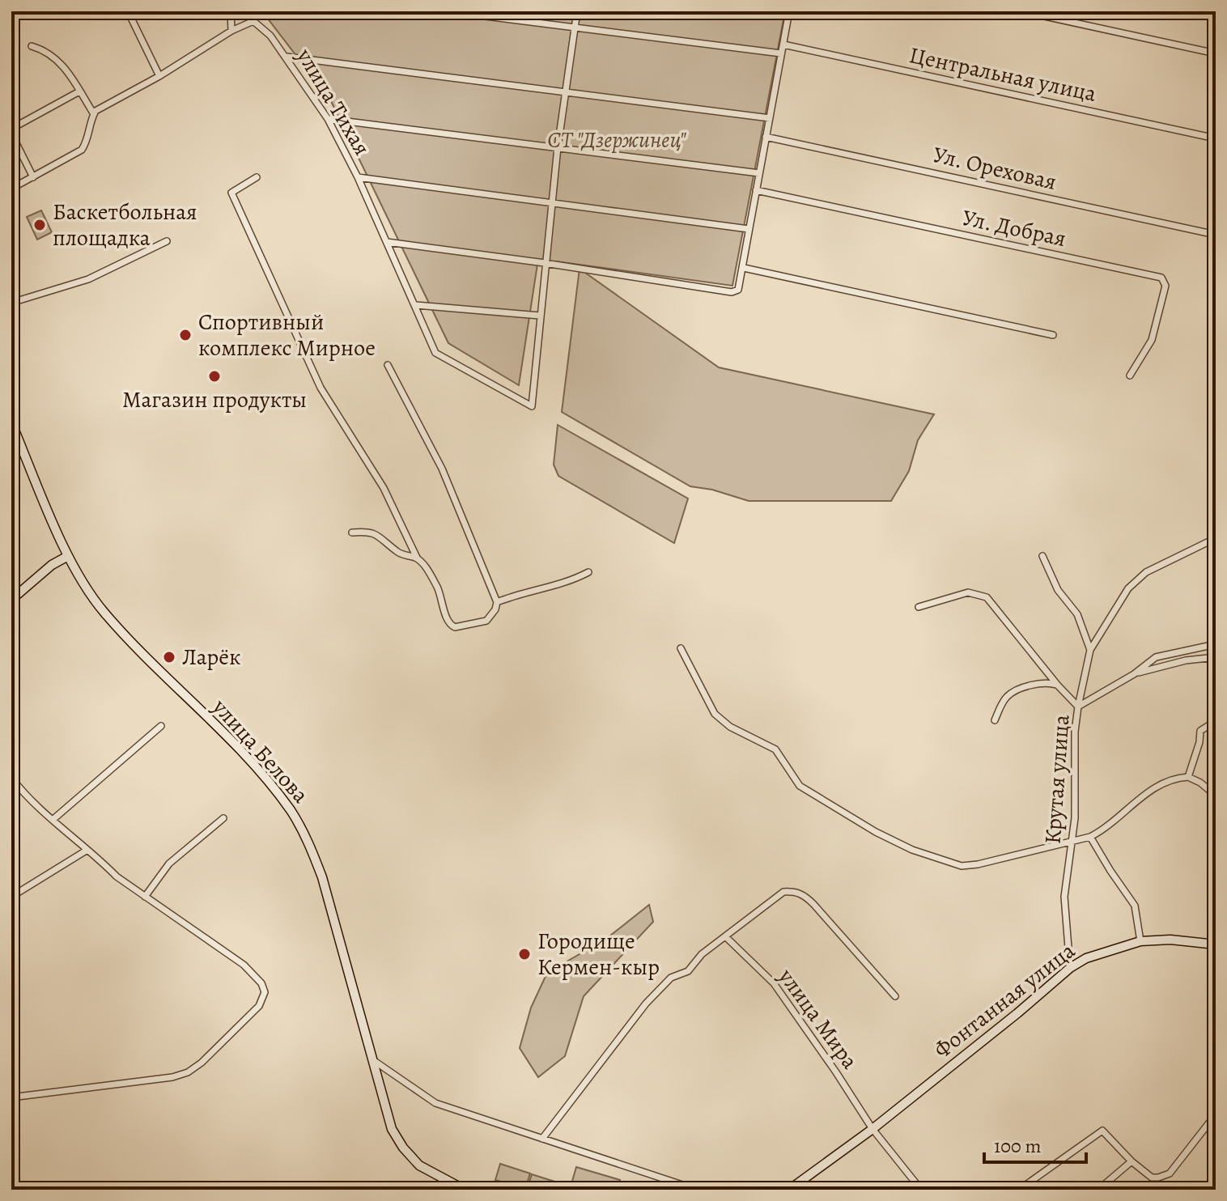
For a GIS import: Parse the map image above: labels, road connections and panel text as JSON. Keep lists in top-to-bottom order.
{
  "streets": {
    "main road": ["улица Белова", "Фонтанная улица"],
    "street": [
      "Центральная улица",
      "улица Тихая",
      "Ул. Ореховая",
      "Ул. Добрая",
      "Крутая улица",
      "улица Мира"
    ]
  },
  "crossings": [
    ["Крутая улица", "Фонтанная улица"],
    ["Фонтанная улица", "улица Мира"]
  ],
  "parks": ["СТ \"Дзержинец\""],
  "places": [
    "Баскетбольная площадка",
    "Спортивный комплекс Мирное",
    "Магазин продукты",
    "Ларёк",
    "Городище Кермен-кыр"
  ],
  "scale_bar": "100 m"
}
